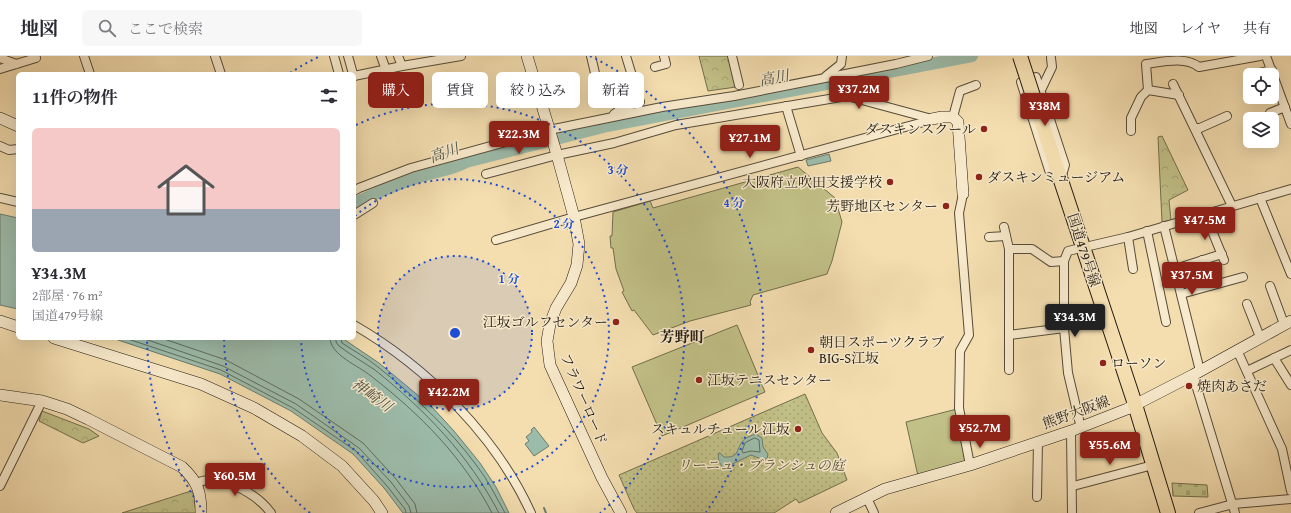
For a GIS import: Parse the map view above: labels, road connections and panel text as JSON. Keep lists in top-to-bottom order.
{
  "streets": {
    "highway": ["国道479号線"],
    "street": ["フラワーロード", "熊野大阪線"]
  },
  "crossings": [
    ["国道479号線", "熊野大阪線"]
  ],
  "districts": ["芳野町"],
  "water": ["高川", "神崎川"],
  "parks": ["リーニュ・ブランシュの庭"],
  "places": [
    "ダスキンスクール",
    "ダスキンミュージアム",
    "大阪府立吹田支援学校",
    "芳野地区センター",
    "江坂ゴルフセンター",
    "朝日スポーツクラブ BIG-S江坂",
    "ローソン",
    "江坂テニスセンター",
    "焼肉あさだ",
    "スキュルチュール江坂"
  ],
  "page": {
    "header": "地図",
    "search": "ここで検索",
    "nav": ["地図", "レイヤ", "共有"],
    "chip": [
      "購入",
      "賃貸",
      "絞り込み",
      "新着"
    ],
    "heading": "11件の物件",
    "price": [
      "¥37.2M",
      "¥38M",
      "¥22.3M",
      "¥27.1M",
      "¥47.5M",
      "¥37.5M",
      "¥34.3M",
      "¥42.2M",
      "¥52.7M",
      "¥55.6M",
      "¥60.5M"
    ],
    "list": [
      {
        "name": "¥34.3M",
        "note": "2部屋 · 76 m² · 国道479号線"
      }
    ]
  },
  "rings": [
    "3 分",
    "4 分",
    "2 分",
    "1 分"
  ]
}
